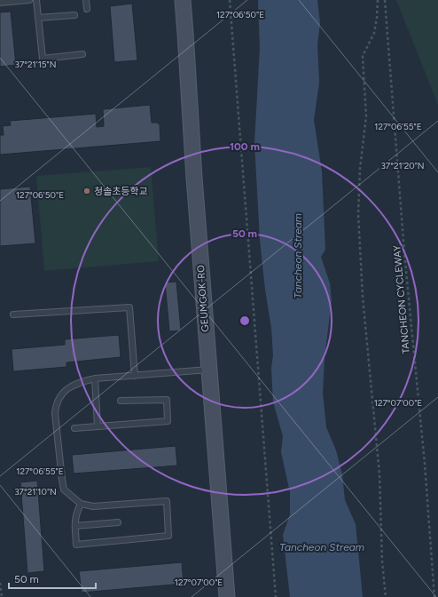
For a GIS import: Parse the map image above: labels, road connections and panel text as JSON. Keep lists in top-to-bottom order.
{
  "streets": {
    "main road": ["GEUMGOK-RO"],
    "path": ["TANCHEON CYCLEWAY"]
  },
  "water": ["Tancheon Stream"],
  "places": ["청솔초등학교"],
  "scale_bar": "50 m",
  "coordinates": [
    "127°06'50\"E",
    "37°21'15\"N",
    "127°06'55\"E",
    "37°21'20\"N",
    "127°07'00\"E",
    "37°21'10\"N"
  ],
  "rings": ["100 m", "50 m"]
}
